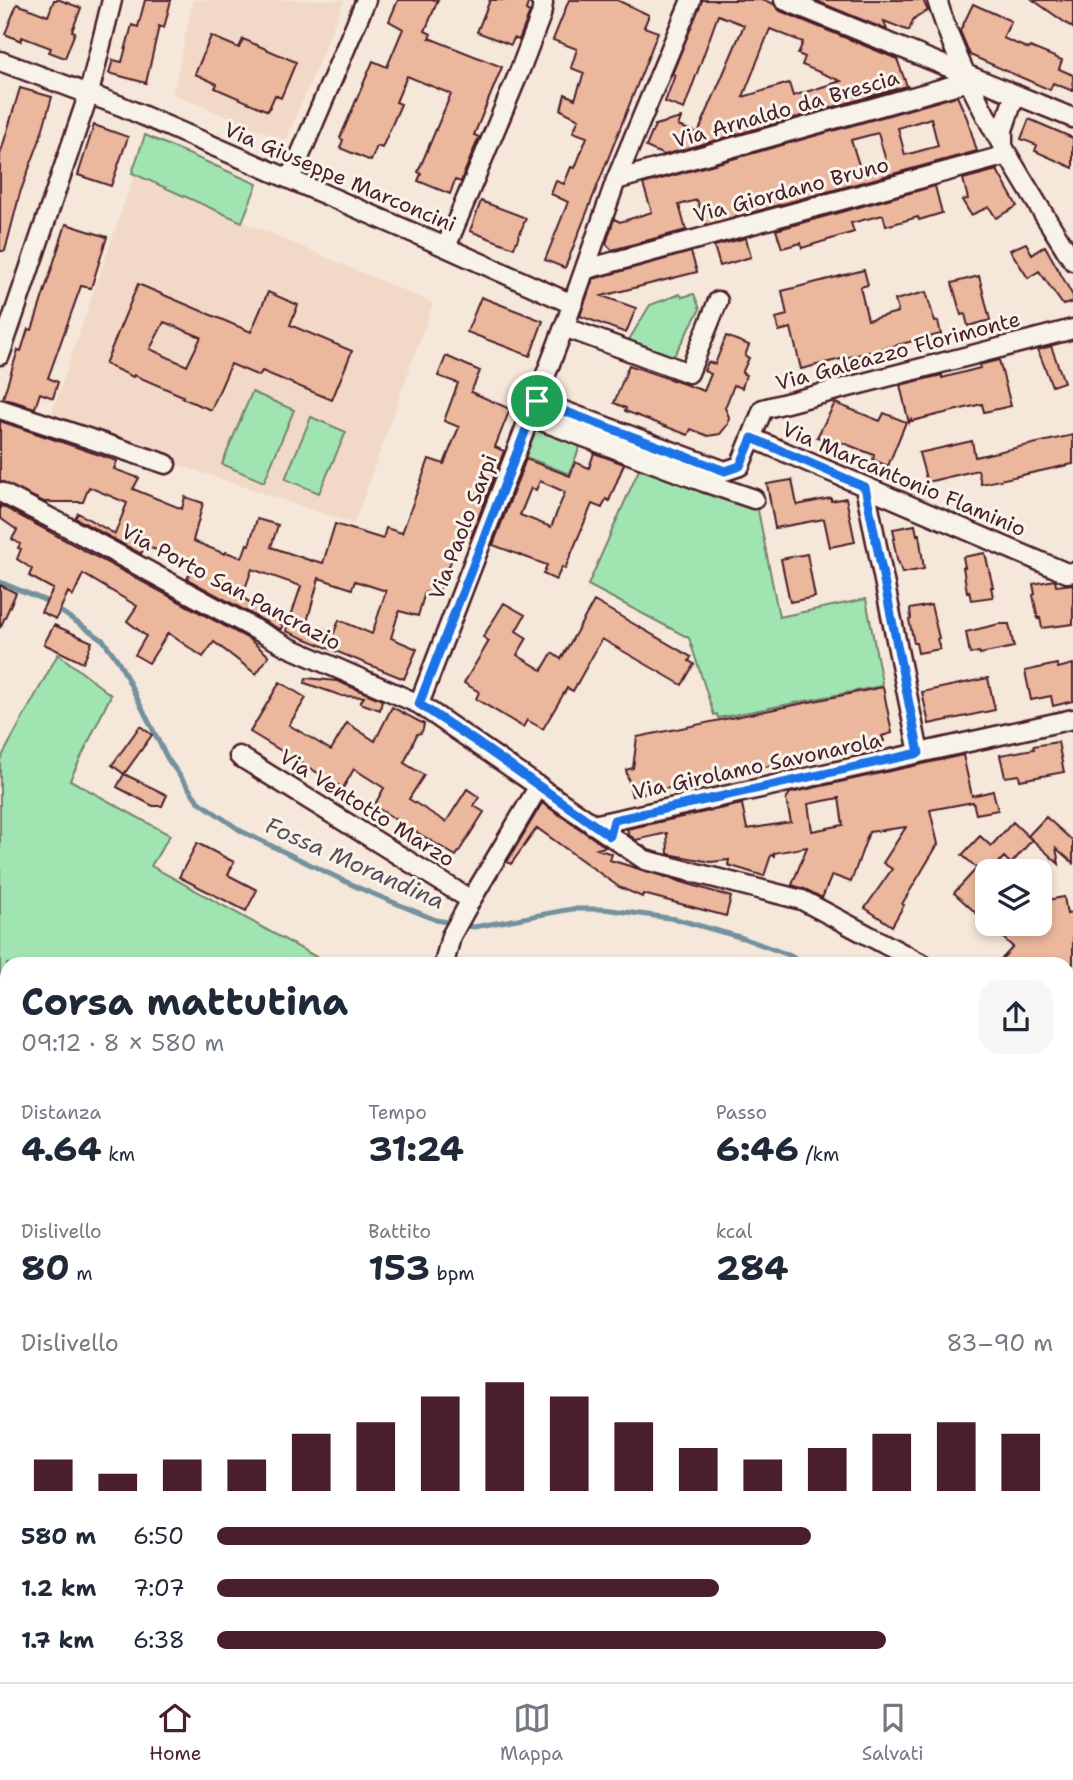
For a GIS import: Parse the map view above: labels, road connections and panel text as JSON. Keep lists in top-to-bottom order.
{
  "streets": {
    "street": [
      "Via Arnaldo da Brescia",
      "Via Giuseppe Marconcini",
      "Via Giordano Bruno",
      "Via Galeazzo Florimonte",
      "Via Marcantonio Flaminio",
      "Via Paolo Sarpi",
      "Via Porto San Pancrazio",
      "Via Girolamo Savonarola",
      "Via Ventotto Marzo"
    ]
  },
  "crossings": [
    ["Via Arnaldo da Brescia", "Via Paolo Sarpi"],
    ["Via Giuseppe Marconcini", "Via Paolo Sarpi"],
    ["Via Giordano Bruno", "Via Paolo Sarpi"],
    ["Via Galeazzo Florimonte", "Via Marcantonio Flaminio"],
    ["Via Marcantonio Flaminio", "Via Paolo Sarpi"],
    ["Via Paolo Sarpi", "Via Porto San Pancrazio"],
    ["Via Porto San Pancrazio", "Via Girolamo Savonarola"]
  ],
  "water": ["Fossa Morandina"],
  "page": {
    "heading": ["Corsa mattutina", "09:12 · 8 × 580 m"],
    "stats": [
      ["Distanza", "4.64 km"],
      ["Tempo", "31:24"],
      ["Passo", "6:46 /km"],
      ["Dislivello", "80 m"],
      ["Battito", "153 bpm"],
      ["kcal", "284"]
    ],
    "chart": ["Dislivello", "83–90 m"],
    "list": [
      {
        "name": "580 m",
        "note": "6:50"
      },
      {
        "name": "1.2 km",
        "note": "7:07"
      },
      {
        "name": "1.7 km",
        "note": "6:38"
      }
    ],
    "tabs": ["Home", "Mappa", "Salvati"]
  }
}
